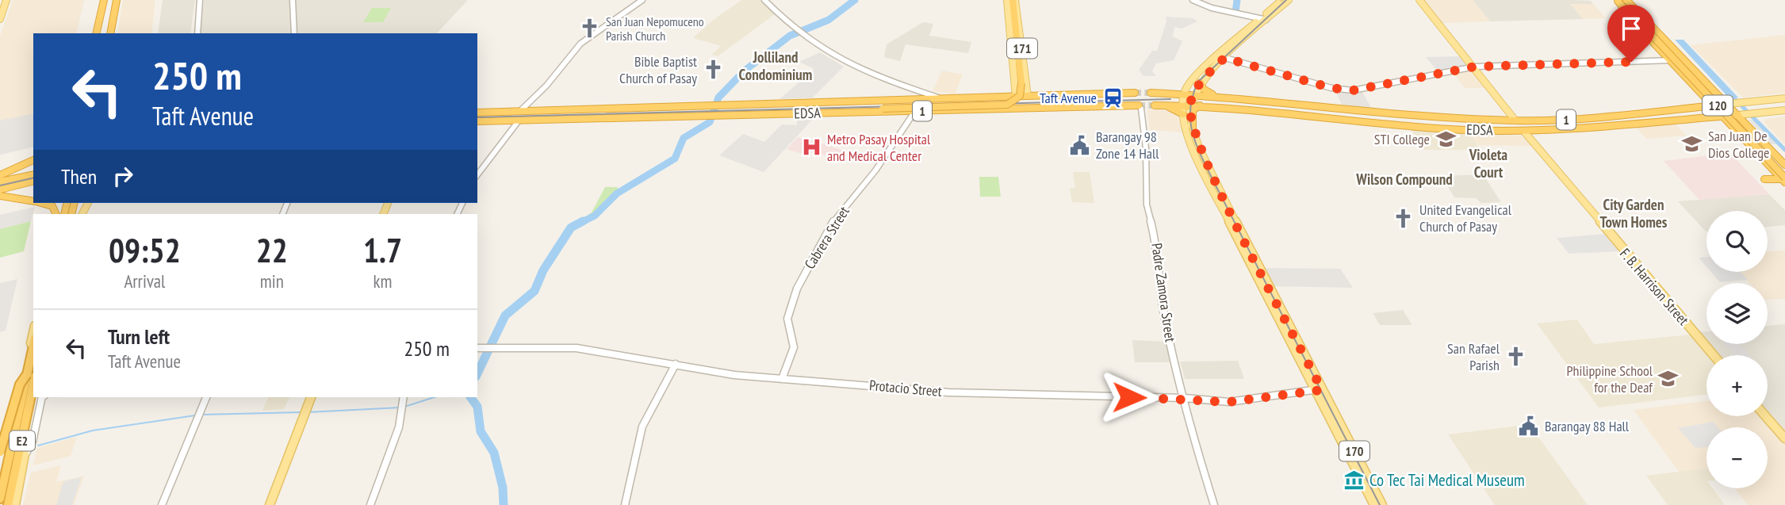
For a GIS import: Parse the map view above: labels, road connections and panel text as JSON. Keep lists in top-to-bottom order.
{
  "streets": {
    "highway": [
      "120",
      "1",
      "EDSA",
      "E2"
    ],
    "main road": ["171", "F. B. Harrison Street", "170"],
    "street": ["Cabrera Street", "Padre Zamora Street", "Protacio Street"]
  },
  "crossings": [
    ["171", "EDSA"],
    ["120", "EDSA"],
    ["EDSA", "Cabrera Street"],
    ["EDSA", "F. B. Harrison Street"],
    ["EDSA", "Padre Zamora Street"],
    ["EDSA", "170"],
    ["Cabrera Street", "Protacio Street"],
    ["Padre Zamora Street", "Protacio Street"],
    ["Protacio Street", "170"]
  ],
  "districts": [
    "Jolliland Condominium",
    "Violeta Court",
    "Wilson Compound",
    "City Garden Town Homes"
  ],
  "places": {
    "church": [
      "San Juan Nepomuceno Parish Church",
      "Bible Baptist Church of Pasay",
      "United Evangelical Church of Pasay",
      "San Rafael Parish"
    ],
    "station": ["Taft Avenue"],
    "school or university": ["STI College", "San Juan De Dios College", "Philippine School for the Deaf"],
    "public building": ["Barangay 98 Zone 14 Hall", "Barangay 88 Hall"],
    "hospital": ["Metro Pasay Hospital and Medical Center"],
    "museum": ["Co Tec Tai Medical Museum"]
  },
  "page": {
    "turn": ["250 m", "Taft Avenue"],
    "then": "Then",
    "map_buttons": ["+", "−"],
    "eta": [
      "09:52",
      "Arrival",
      "22",
      "min",
      "1.7",
      "km"
    ],
    "list": [
      {
        "name": "Turn left",
        "note": "Taft Avenue",
        "value": "250 m"
      }
    ]
  }
}
